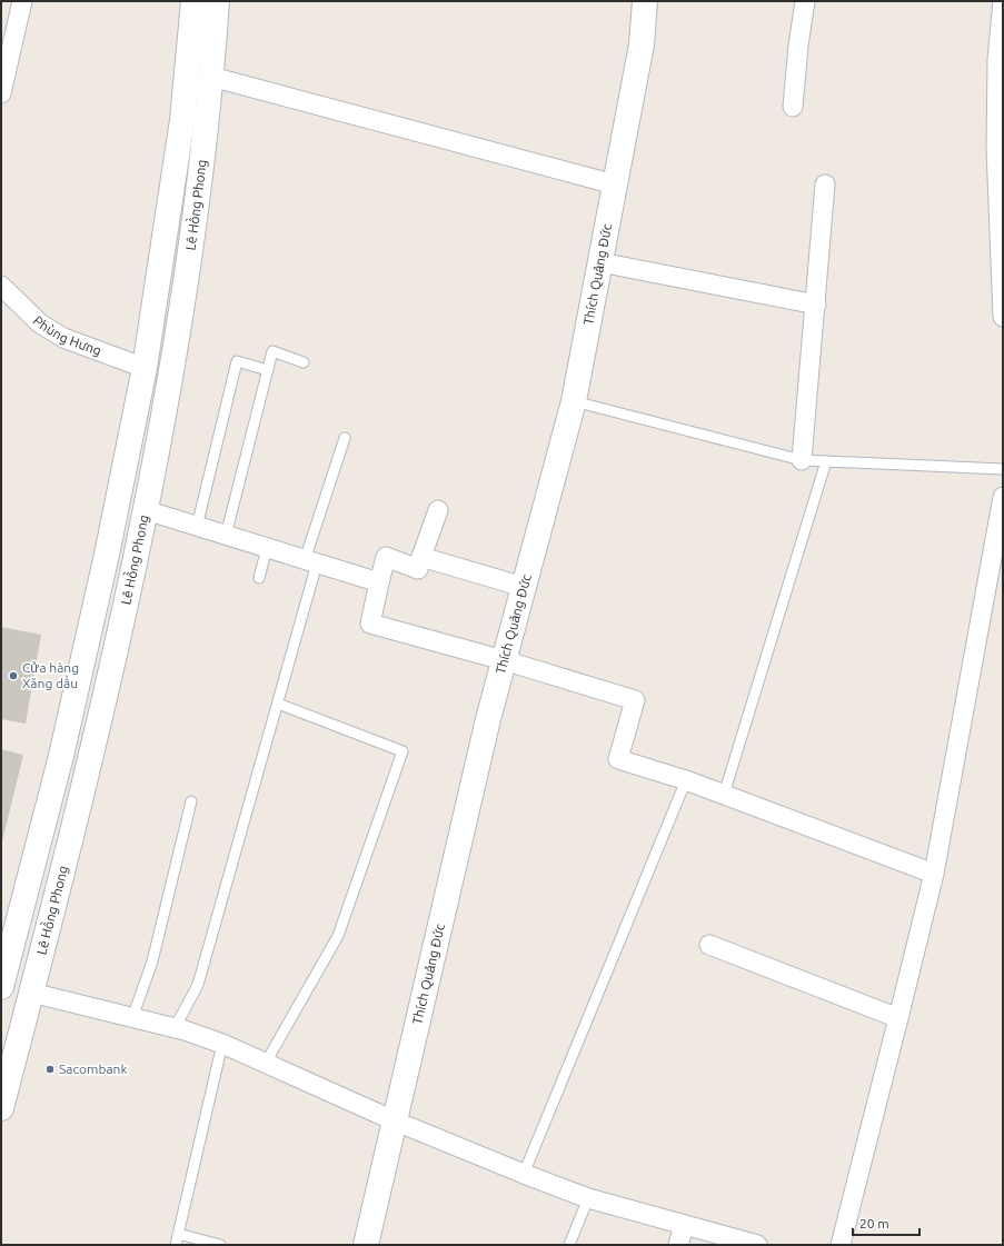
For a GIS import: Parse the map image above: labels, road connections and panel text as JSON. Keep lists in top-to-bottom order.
{
  "streets": {
    "main road": ["Lê Hồng Phong", "Thích Quảng Đức"],
    "street": ["Phùng Hưng"]
  },
  "crossings": [
    ["Lê Hồng Phong", "Phùng Hưng"]
  ],
  "places": ["Cửa hàng Xăng dầu", "Sacombank"],
  "scale_bar": "20 m"
}
